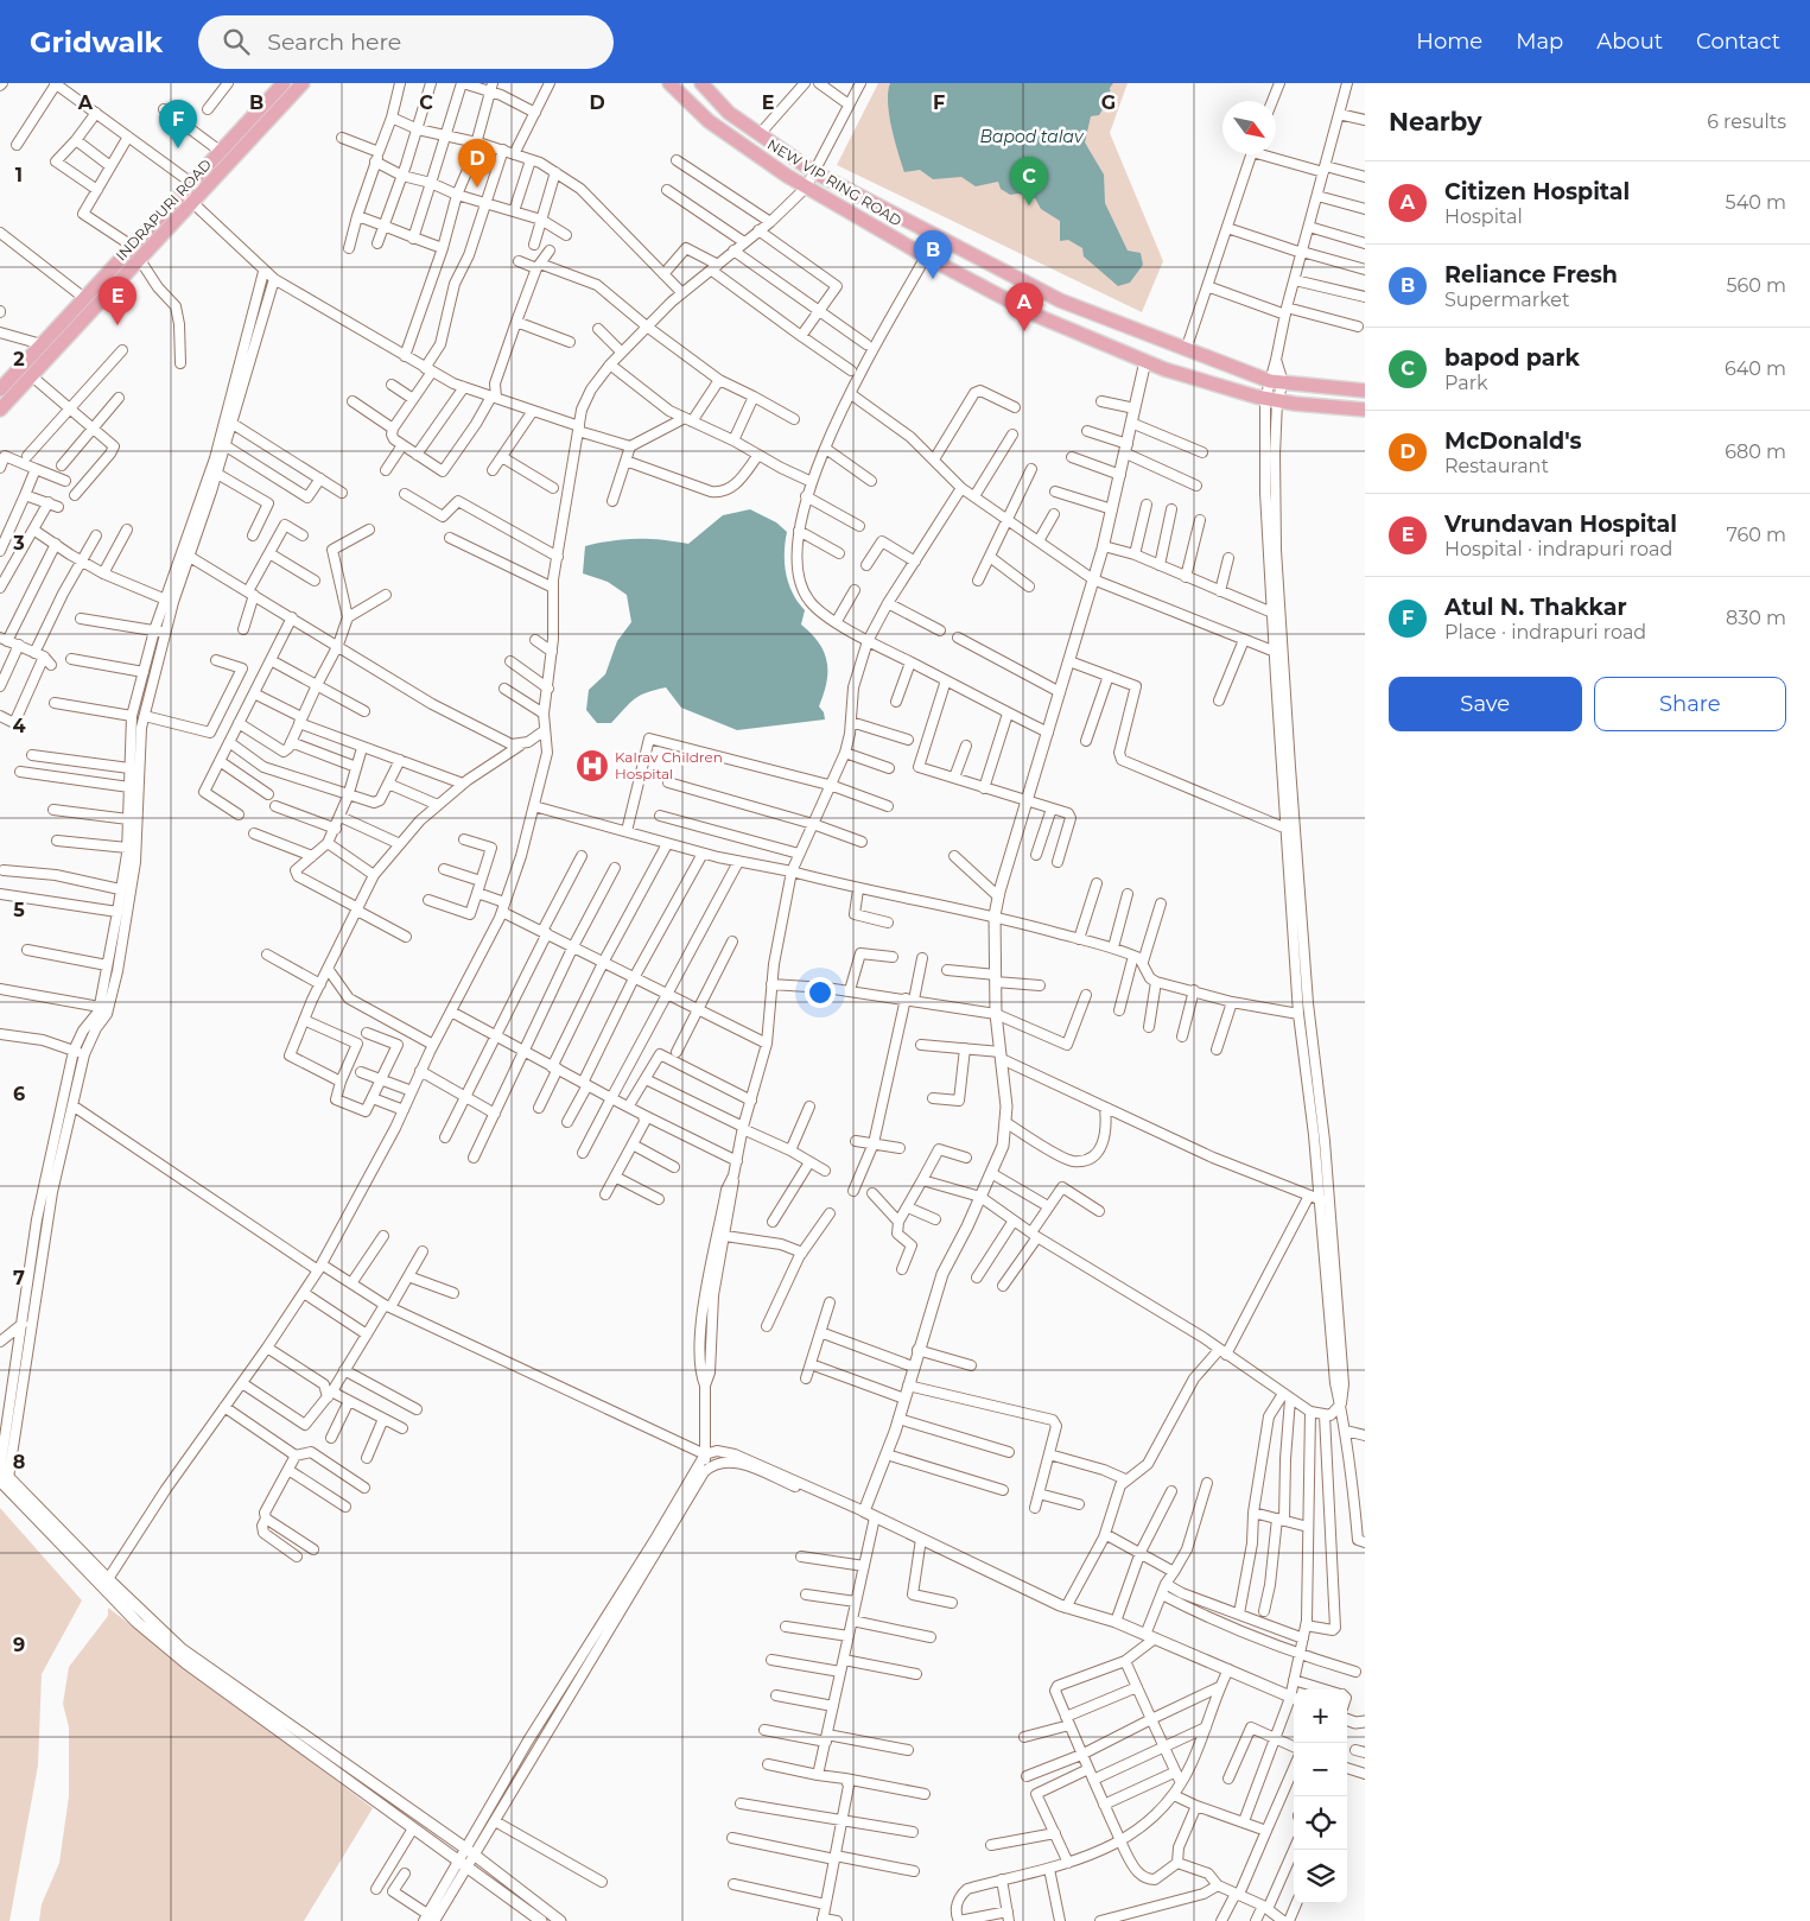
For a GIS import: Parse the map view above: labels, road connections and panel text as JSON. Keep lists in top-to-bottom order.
{
  "streets": {
    "main road": ["NEW VIP RING ROAD", "INDRAPURI ROAD"]
  },
  "water": ["Bapod talav"],
  "places": {
    "hospital": ["Kalrav Children Hospital"]
  },
  "north": "bottom right",
  "page": {
    "header": "Gridwalk",
    "search": "Search here",
    "nav": [
      "Home",
      "Map",
      "About",
      "Contact"
    ],
    "heading": ["Nearby", "6 results"],
    "pins": [
      "F",
      "D",
      "C",
      "B",
      "E",
      "A"
    ],
    "list": [
      {
        "mark": "A",
        "name": "Citizen Hospital",
        "note": "Hospital",
        "value": "540 m"
      },
      {
        "mark": "B",
        "name": "Reliance Fresh",
        "note": "Supermarket",
        "value": "560 m"
      },
      {
        "mark": "C",
        "name": "bapod park",
        "note": "Park",
        "value": "640 m"
      },
      {
        "mark": "D",
        "name": "McDonald's",
        "note": "Restaurant",
        "value": "680 m"
      },
      {
        "mark": "E",
        "name": "Vrundavan Hospital",
        "note": "Hospital · indrapuri road",
        "value": "760 m"
      },
      {
        "mark": "F",
        "name": "Atul N. Thakkar",
        "note": "Place · indrapuri road",
        "value": "830 m"
      }
    ],
    "buttons": ["Save", "Share"],
    "map_buttons": ["+", "−"]
  },
  "grid": {
    "columns": [
      "A",
      "B",
      "C",
      "D",
      "E",
      "F",
      "G"
    ],
    "rows": [
      "1",
      "2",
      "3",
      "4",
      "5",
      "6",
      "7",
      "8",
      "9"
    ]
  }
}
